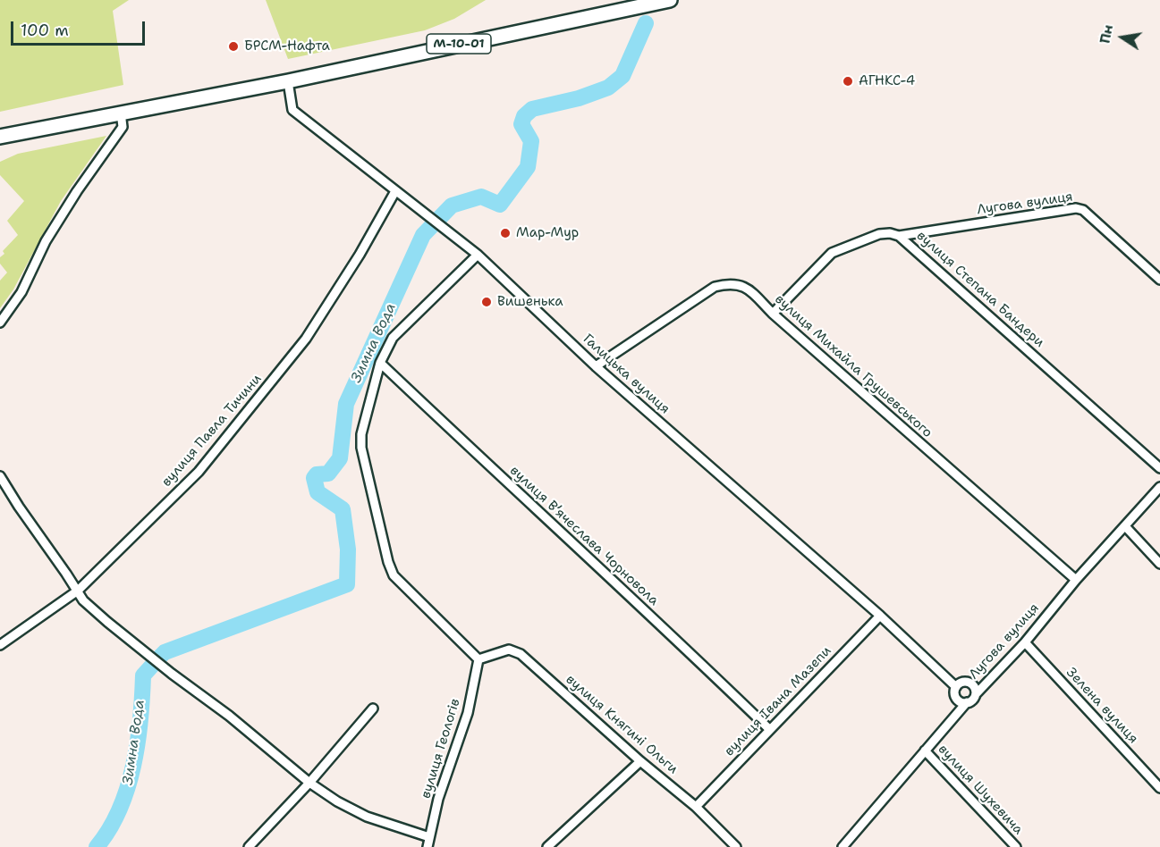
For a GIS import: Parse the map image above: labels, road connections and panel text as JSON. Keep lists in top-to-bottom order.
{
  "streets": {
    "highway": ["М-10-01"],
    "street": [
      "Лугова вулиця",
      "вулиця Степана Бандери",
      "вулиця Михайла Грушевського",
      "Галицька вулиця",
      "вулиця Павла Тичини",
      "вулиця Вʼячеслава Чорновола",
      "вулиця Івана Мазепи",
      "Зелена вулиця",
      "вулиця Княгині Ольги",
      "вулиця Геологів",
      "вулиця Шухевича"
    ]
  },
  "crossings": [
    ["М-10-01", "Галицька вулиця"],
    ["Лугова вулиця", "вулиця Степана Бандери"],
    ["Лугова вулиця", "вулиця Михайла Грушевського"],
    ["Лугова вулиця", "Галицька вулиця"],
    ["Лугова вулиця", "Зелена вулиця"],
    ["вулиця Степана Бандери", "вулиця Михайла Грушевського"],
    ["вулиця Михайла Грушевського", "Галицька вулиця"],
    ["Галицька вулиця", "вулиця Павла Тичини"],
    ["Галицька вулиця", "вулиця Івана Мазепи"],
    ["вулиця Вʼячеслава Чорновола", "вулиця Івана Мазепи"],
    ["вулиця Івана Мазепи", "вулиця Княгині Ольги"],
    ["вулиця Княгині Ольги", "вулиця Геологів"]
  ],
  "water": ["Зимна Вода"],
  "places": [
    "БРСМ-Нафта",
    "АГНКС-4",
    "Мар-Мур",
    "Вишенька"
  ],
  "scale_bar": "100 m",
  "north": "left"
}
